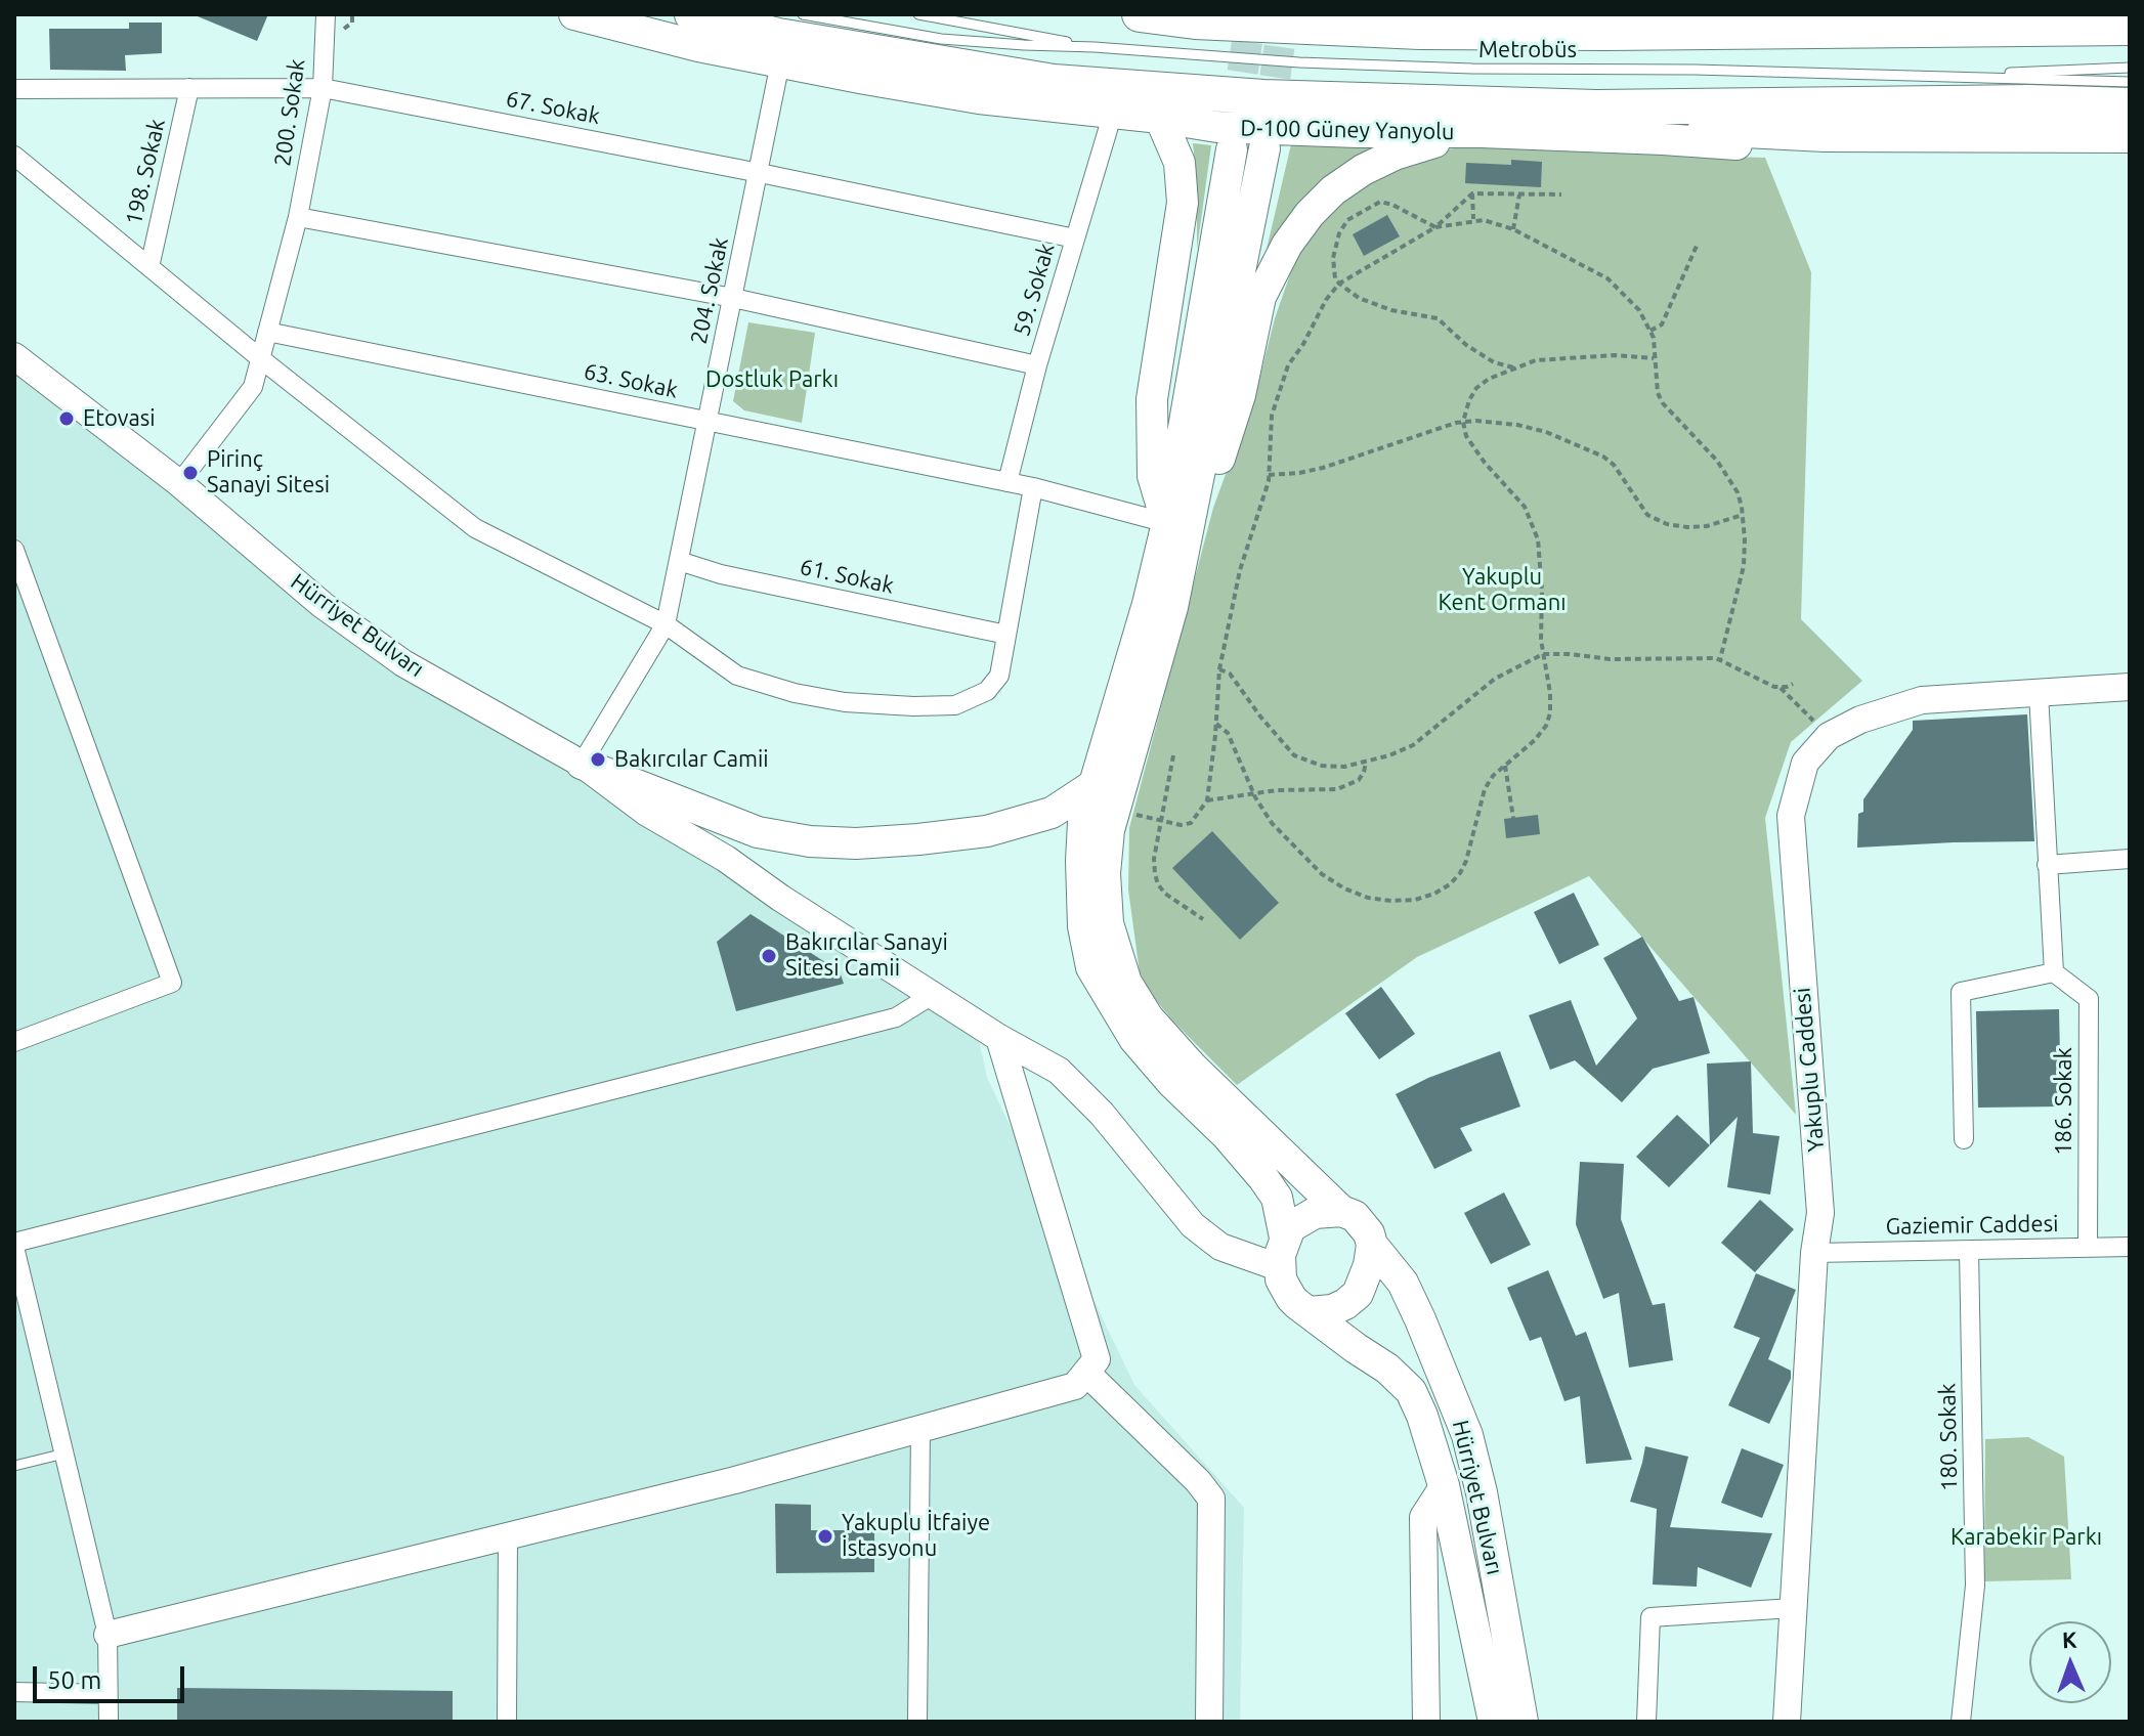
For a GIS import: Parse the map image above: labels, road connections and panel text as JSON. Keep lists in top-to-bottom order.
{
  "streets": {
    "main road": ["D-100 Güney Yanyolu", "Hürriyet Bulvarı"],
    "street": [
      "67. Sokak",
      "200. Sokak",
      "198. Sokak",
      "59. Sokak",
      "204. Sokak",
      "63. Sokak",
      "61. Sokak",
      "Yakuplu Caddesi",
      "186. Sokak",
      "Gaziemir Caddesi",
      "180. Sokak"
    ],
    "lane": ["Metrobüs"]
  },
  "crossings": [
    ["67. Sokak", "200. Sokak"],
    ["67. Sokak", "198. Sokak"],
    ["67. Sokak", "59. Sokak"],
    ["67. Sokak", "204. Sokak"],
    ["200. Sokak", "63. Sokak"],
    ["200. Sokak", "Hürriyet Bulvarı"],
    ["D-100 Güney Yanyolu", "59. Sokak"],
    ["D-100 Güney Yanyolu", "204. Sokak"],
    ["59. Sokak", "63. Sokak"],
    ["204. Sokak", "63. Sokak"],
    ["204. Sokak", "61. Sokak"],
    ["204. Sokak", "Hürriyet Bulvarı"],
    ["Yakuplu Caddesi", "Gaziemir Caddesi"],
    ["186. Sokak", "Gaziemir Caddesi"],
    ["Gaziemir Caddesi", "180. Sokak"]
  ],
  "parks": ["Dostluk Parkı", "Yakuplu Kent Ormanı", "Karabekir Parkı"],
  "places": [
    "Etovasi",
    "Pirinç Sanayi Sitesi",
    "Bakırcılar Camii",
    "Bakırcılar Sanayi Sitesi Camii",
    "Yakuplu İtfaiye İstasyonu"
  ],
  "scale_bar": "50 m",
  "north": "top"
}
